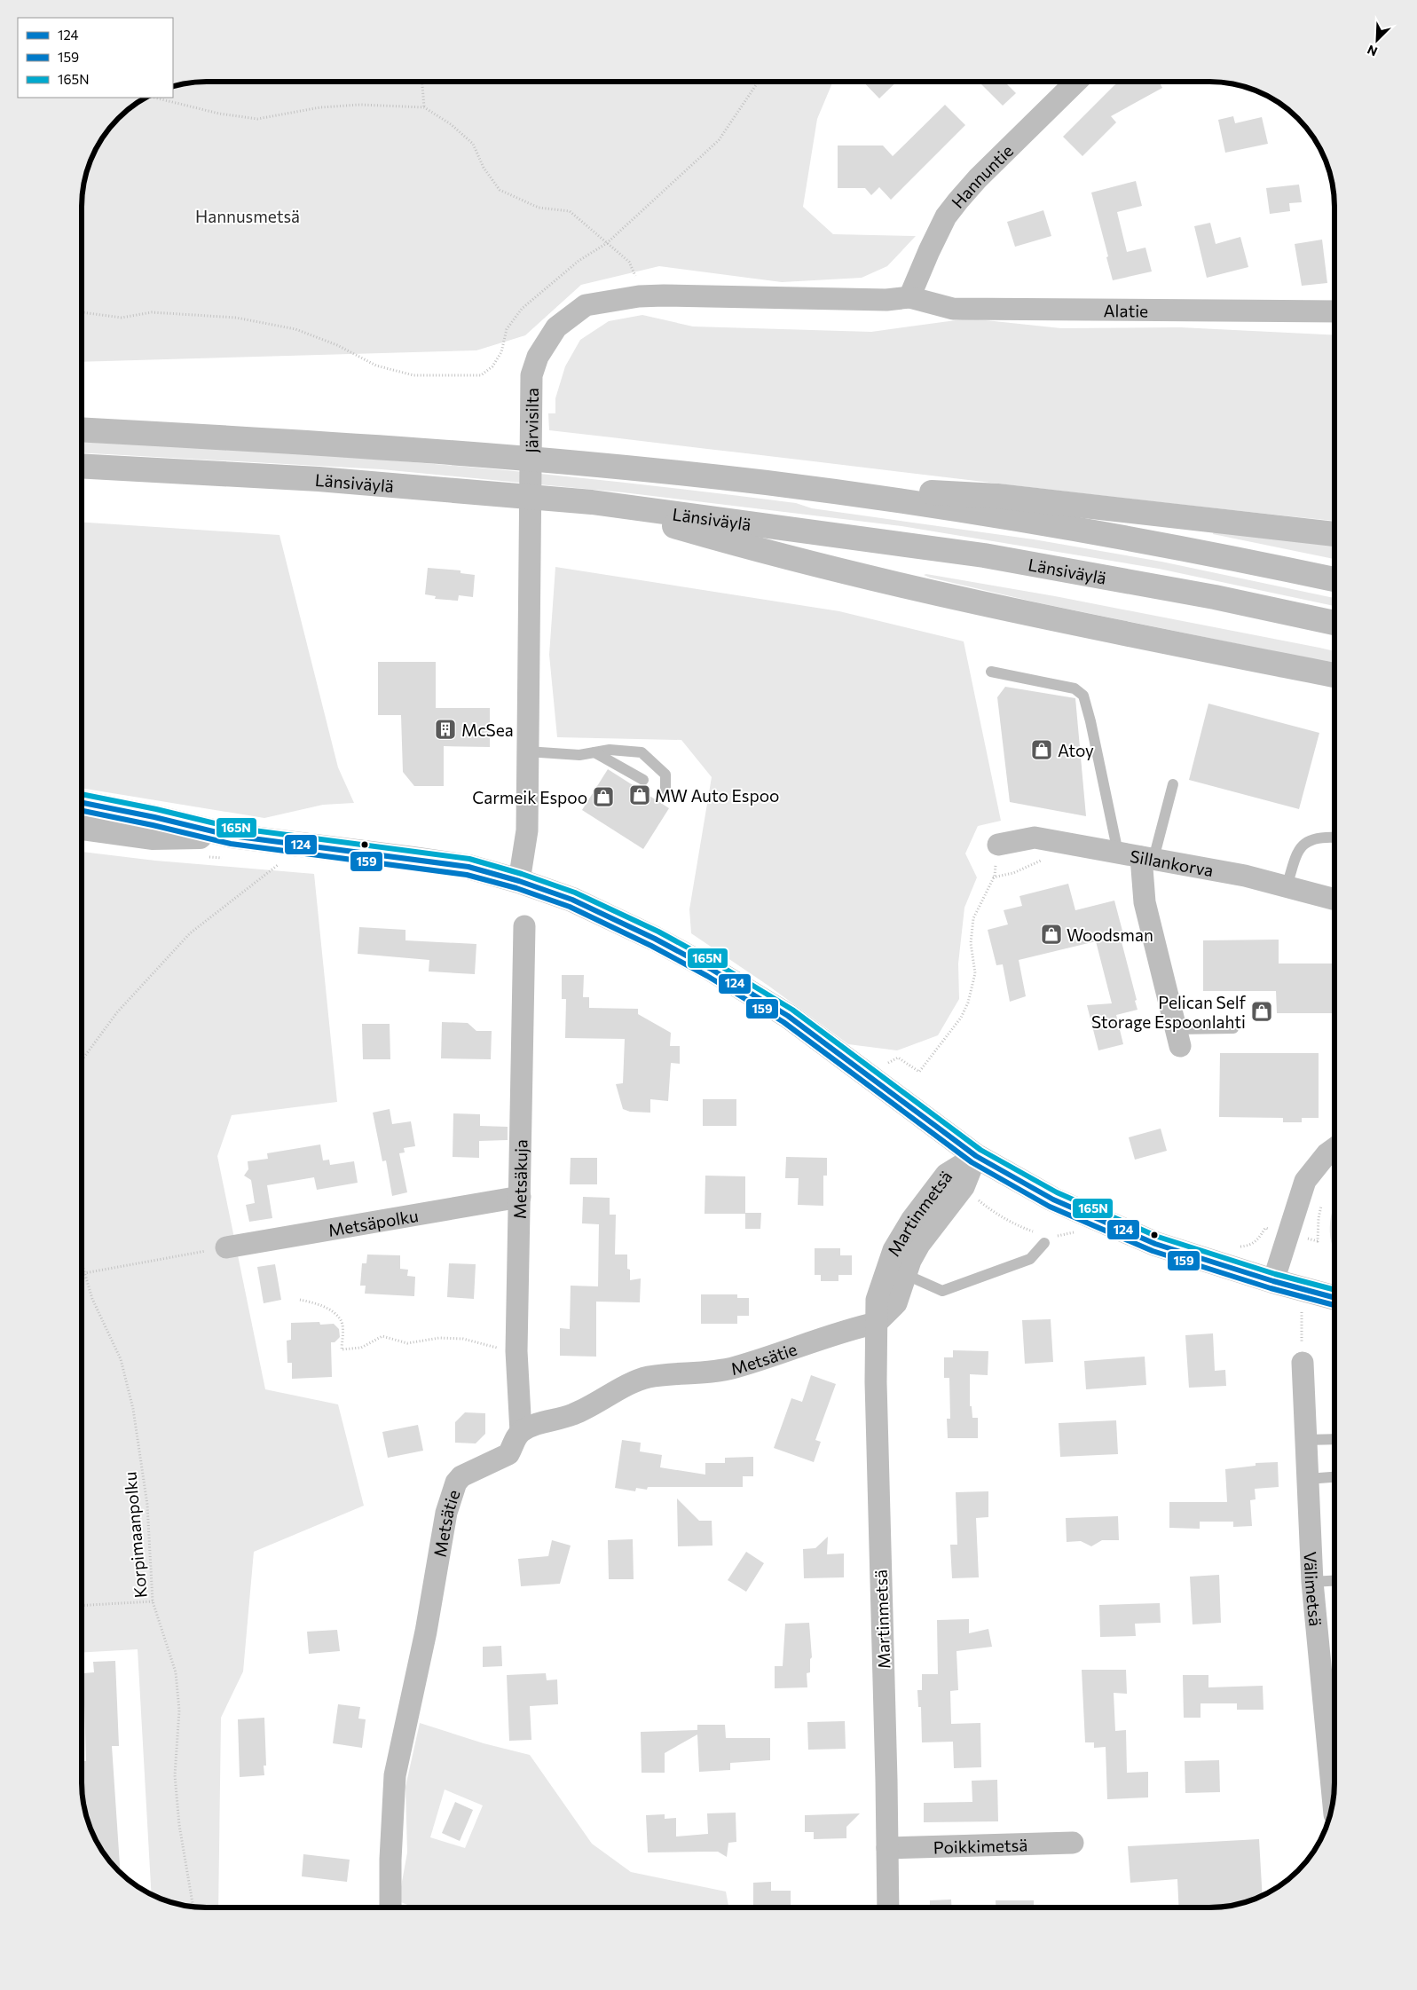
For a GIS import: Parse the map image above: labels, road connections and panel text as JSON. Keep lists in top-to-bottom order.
{
  "streets": {
    "main road": ["Länsiväylä"],
    "street": [
      "Hannuntie",
      "Alatie",
      "Järvisilta",
      "Sillankorva",
      "Metsäkuja",
      "Martinmetsä",
      "Metsäpolku",
      "Metsätie",
      "Välimetsä",
      "Poikkimetsä"
    ],
    "path": ["Korpimaanpolku"]
  },
  "crossings": [
    ["Hannuntie", "Alatie"],
    ["Hannuntie", "Järvisilta"],
    ["Alatie", "Järvisilta"],
    ["Metsäkuja", "Metsäpolku"],
    ["Metsäkuja", "Metsätie"],
    ["Martinmetsä", "Metsätie"],
    ["Martinmetsä", "Poikkimetsä"]
  ],
  "parks": ["Hannusmetsä"],
  "places": {
    "building": ["McSea"],
    "shop": [
      "Atoy",
      "MW Auto Espoo",
      "Carmeik Espoo",
      "Woodsman",
      "Pelican Self Storage Espoonlahti"
    ]
  },
  "lines": ["transit line 165N", "transit line 124", "transit line 159"],
  "legend": ["124", "159", "165N"],
  "north": "bottom left"
}
